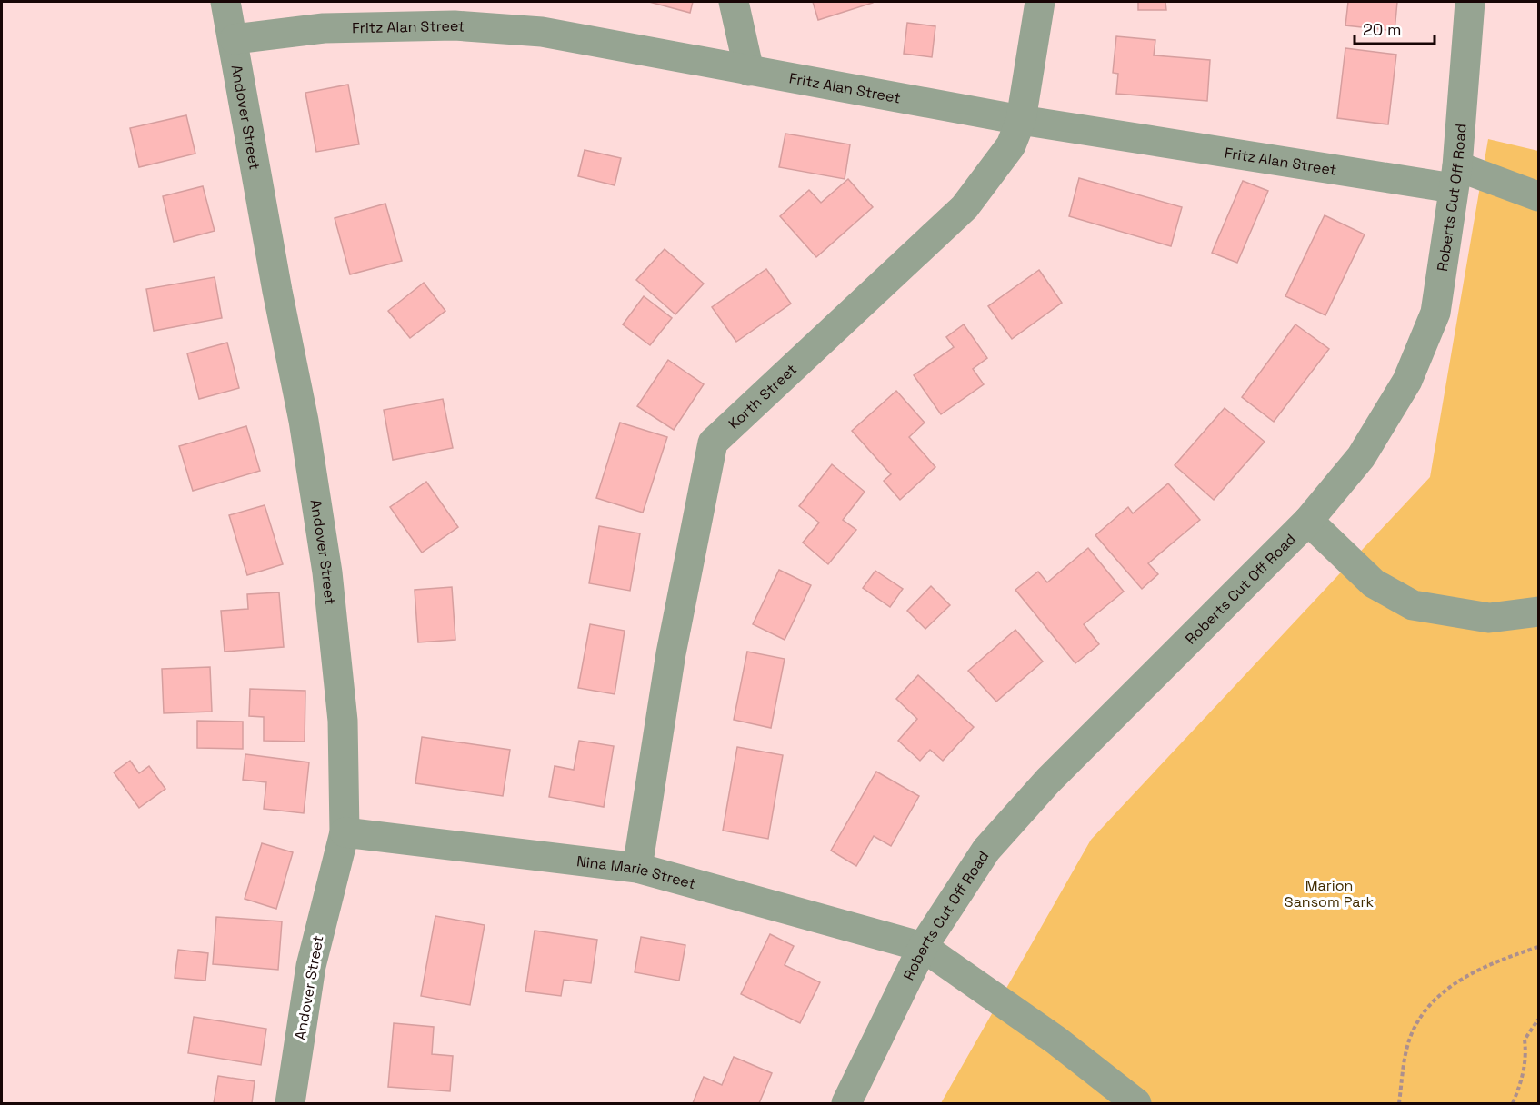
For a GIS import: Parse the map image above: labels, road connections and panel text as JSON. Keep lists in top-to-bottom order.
{
  "streets": {
    "street": [
      "Fritz Alan Street",
      "Andover Street",
      "Roberts Cut Off Road",
      "Korth Street",
      "Nina Marie Street"
    ]
  },
  "crossings": [
    ["Fritz Alan Street", "Andover Street"],
    ["Fritz Alan Street", "Roberts Cut Off Road"],
    ["Fritz Alan Street", "Korth Street"],
    ["Andover Street", "Nina Marie Street"],
    ["Roberts Cut Off Road", "Nina Marie Street"],
    ["Korth Street", "Nina Marie Street"]
  ],
  "parks": ["Marion Sansom Park"],
  "scale_bar": "20 m"
}
